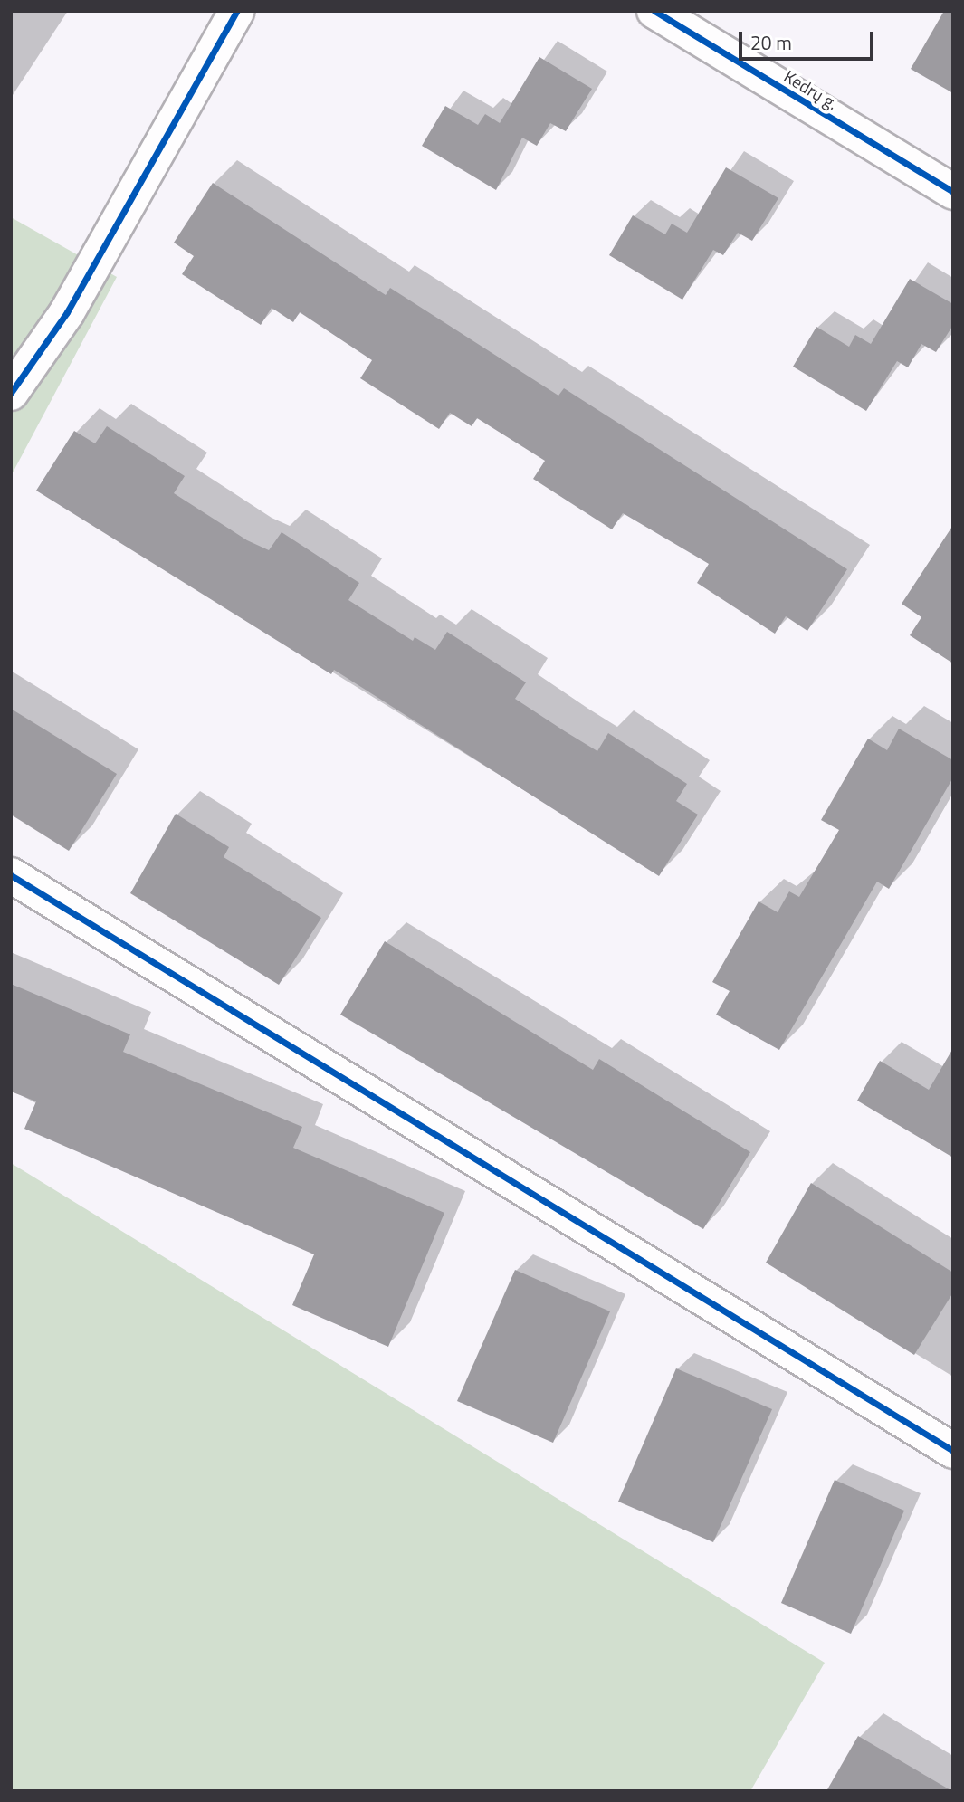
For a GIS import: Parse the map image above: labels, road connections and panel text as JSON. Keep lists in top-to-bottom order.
{
  "streets": {
    "street": ["Kedrų g."]
  },
  "scale_bar": "20 m"
}
